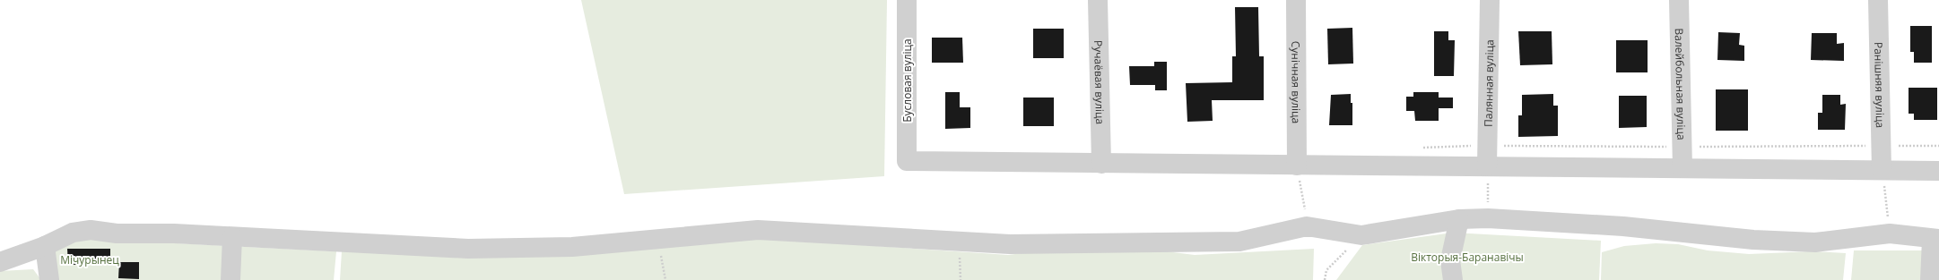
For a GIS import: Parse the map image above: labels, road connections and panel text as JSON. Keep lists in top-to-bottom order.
{
  "streets": {
    "street": [
      "Бусловая вуліца",
      "Ручаёвая вуліца",
      "Сунічная вуліца",
      "Палянная вуліца",
      "Валейбольная вуліца",
      "Ранішняя вуліца"
    ]
  },
  "crossings": [
    ["Бусловая вуліца", "Ручаёвая вуліца"]
  ],
  "parks": ["Вікторыя-Баранавічы", "Мічурынец"]
}
